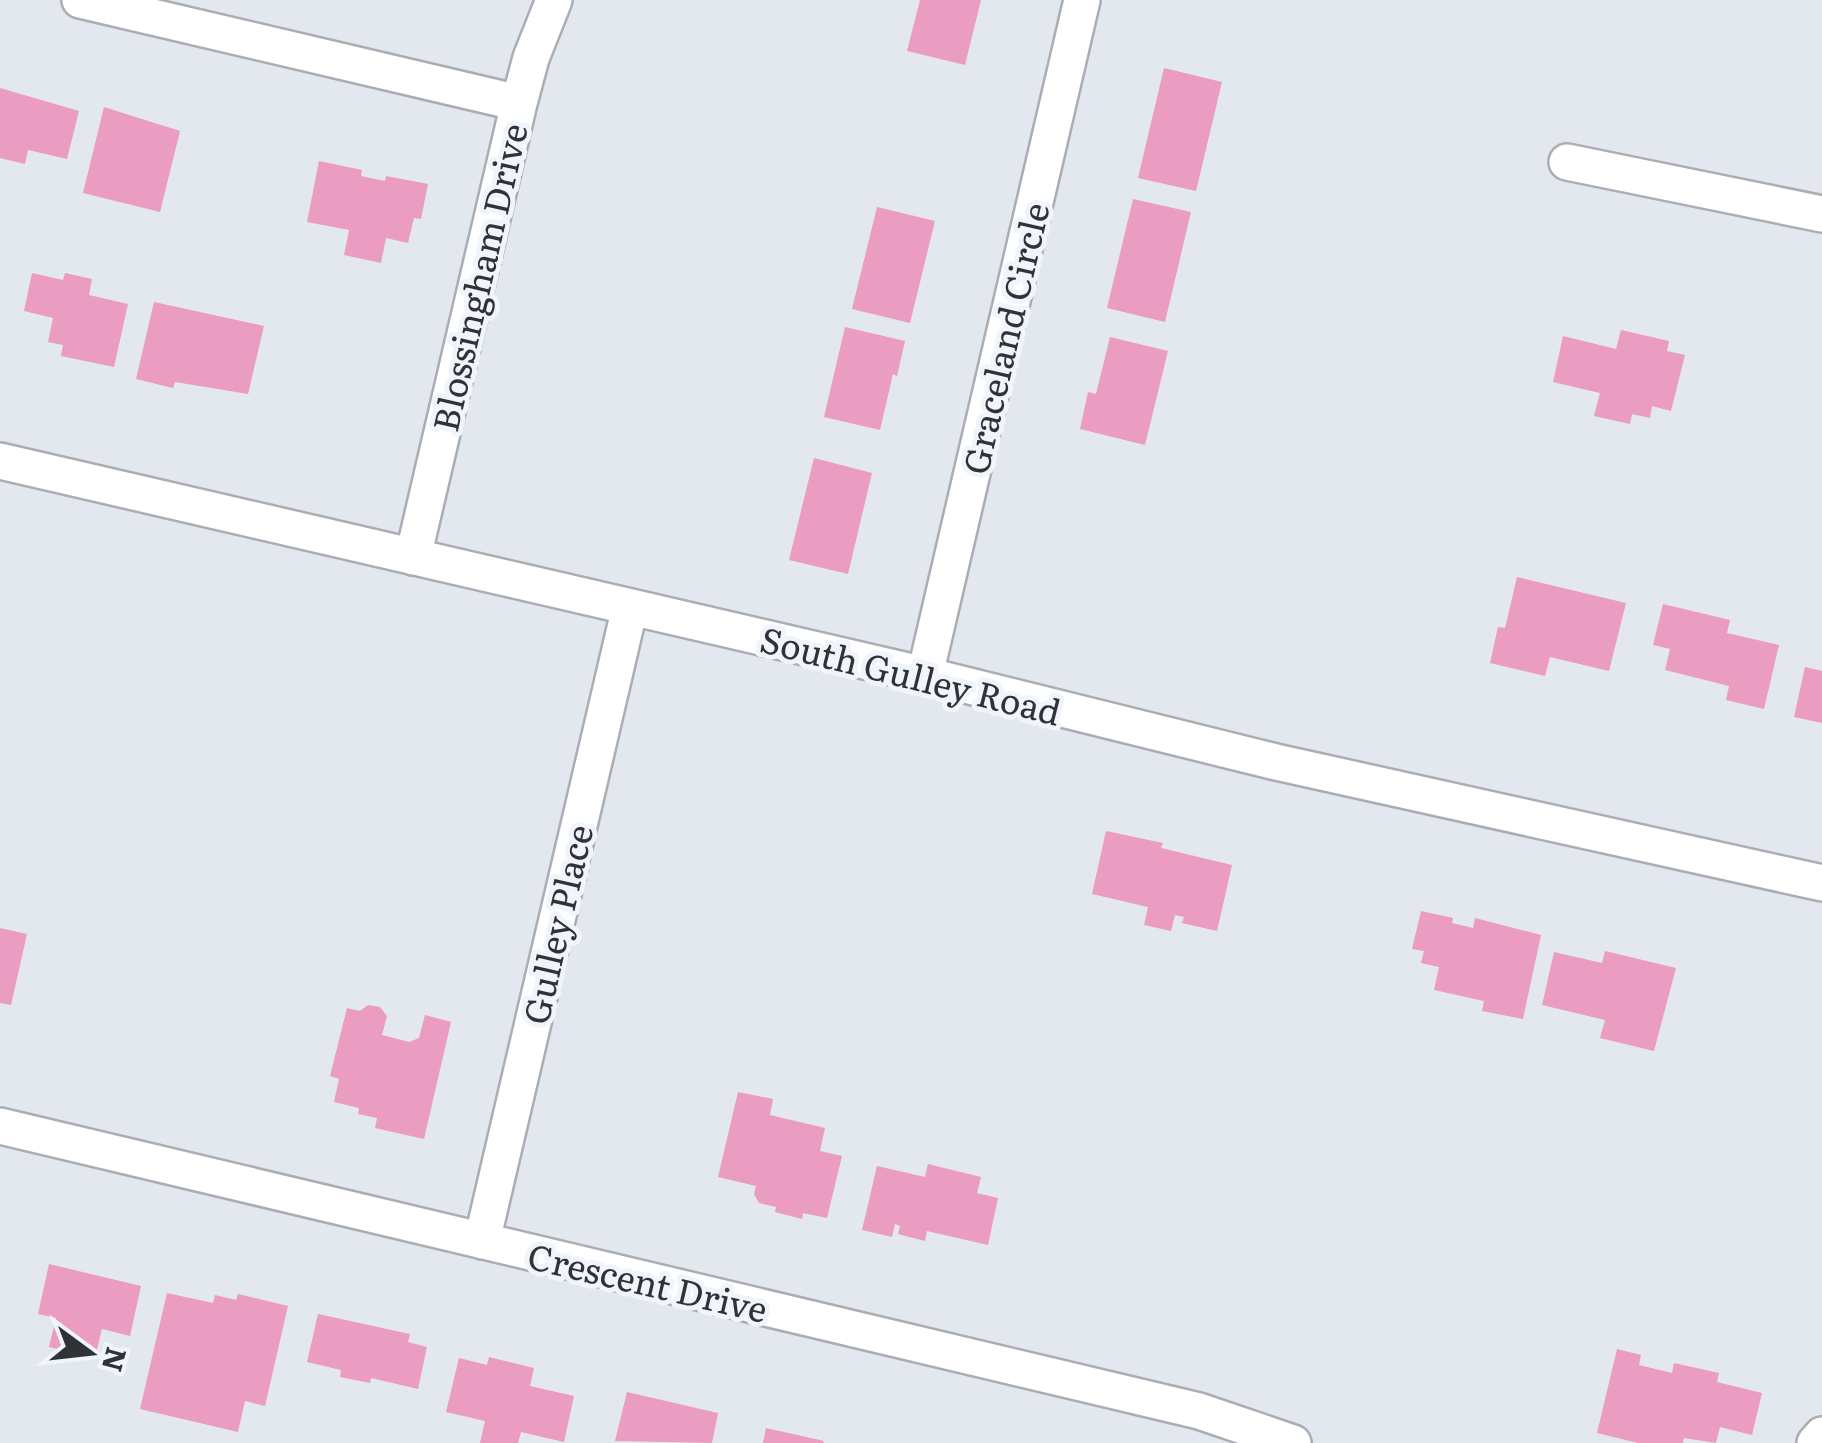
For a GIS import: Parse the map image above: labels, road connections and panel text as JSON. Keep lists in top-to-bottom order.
{
  "streets": {
    "street": [
      "Blossingham Drive",
      "Graceland Circle",
      "South Gulley Road",
      "Gulley Place",
      "Crescent Drive"
    ]
  },
  "crossings": [
    ["Blossingham Drive", "South Gulley Road"],
    ["Graceland Circle", "South Gulley Road"],
    ["South Gulley Road", "Gulley Place"],
    ["Gulley Place", "Crescent Drive"]
  ],
  "north": "right"
}
